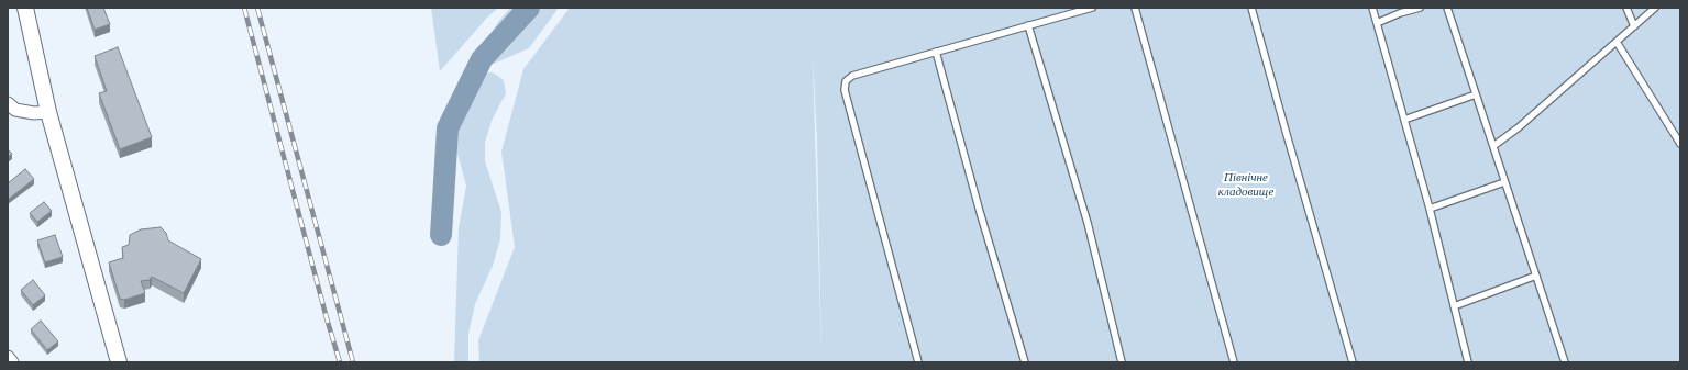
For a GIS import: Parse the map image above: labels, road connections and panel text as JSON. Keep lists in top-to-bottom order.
{
  "parks": ["Північне кладовище"]
}
